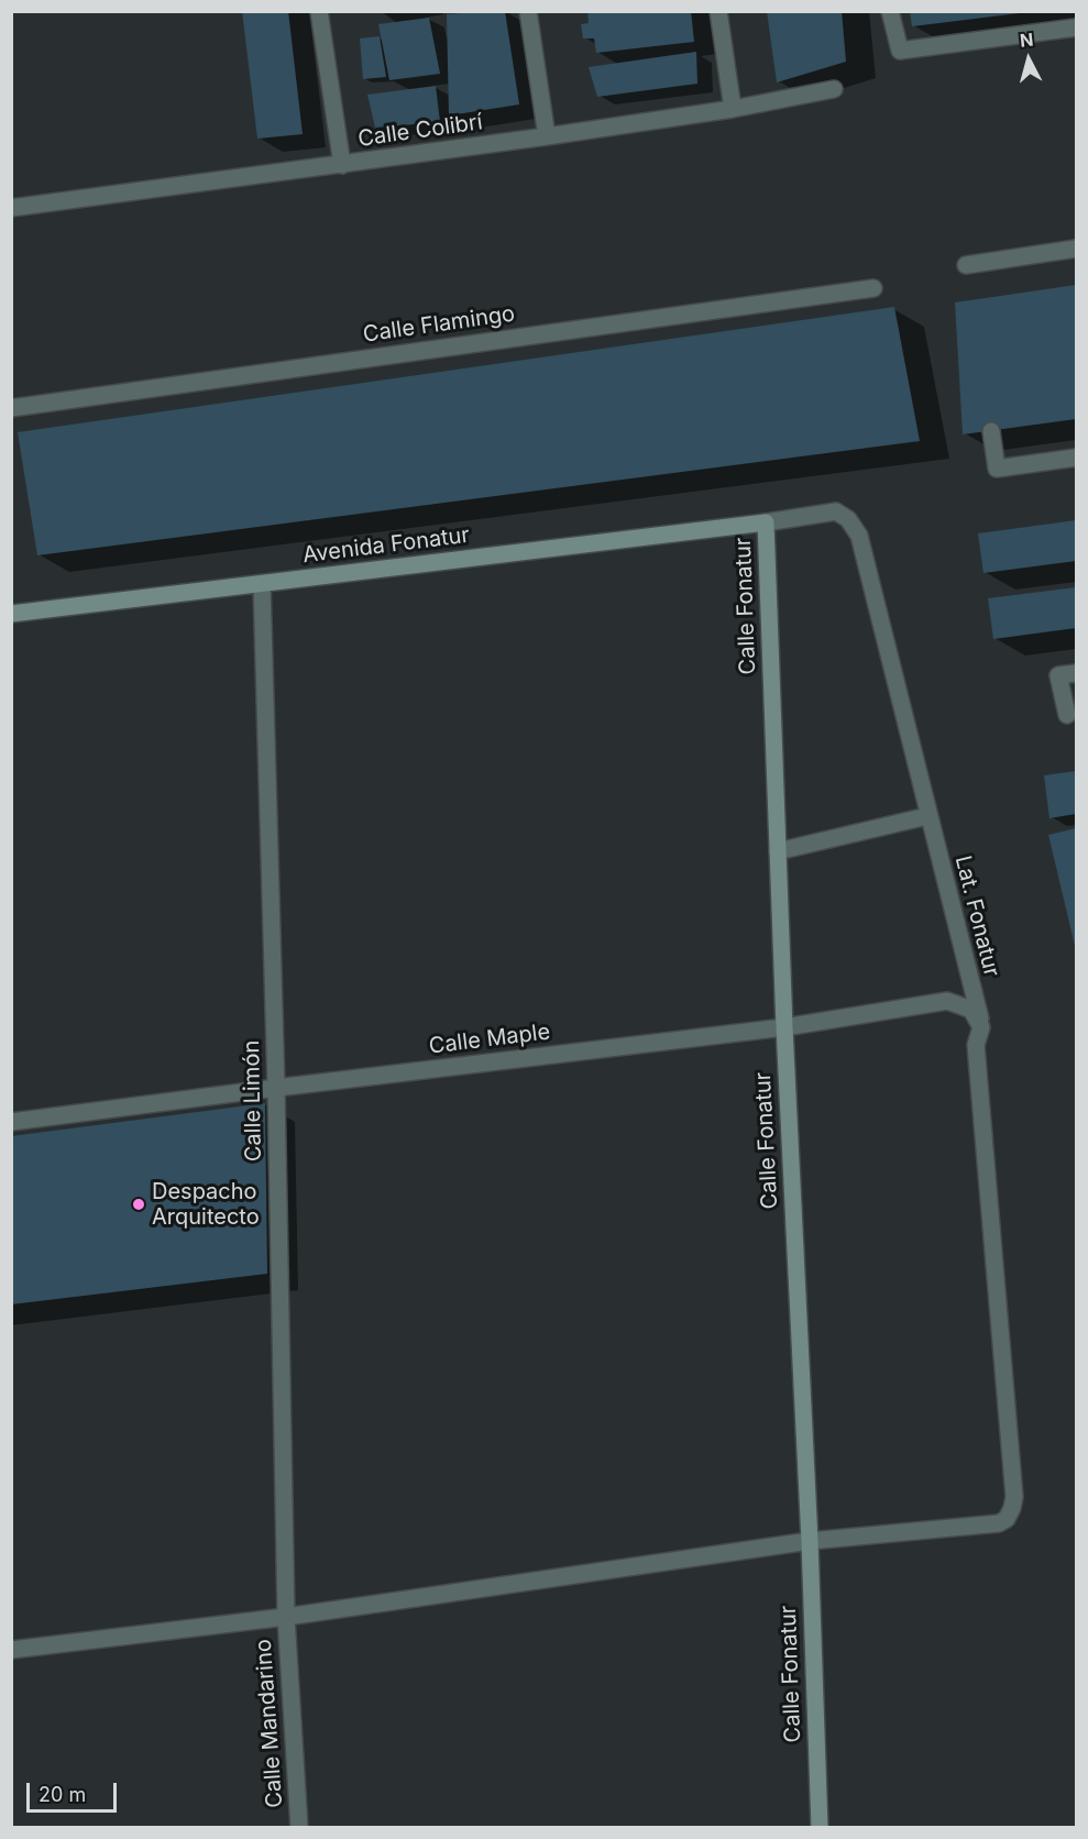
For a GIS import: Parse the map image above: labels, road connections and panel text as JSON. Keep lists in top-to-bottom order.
{
  "streets": {
    "main road": ["Avenida Fonatur", "Calle Fonatur"],
    "street": [
      "Calle Colibrí",
      "Calle Flamingo",
      "Lat. Fonatur",
      "Calle Maple",
      "Calle Limón",
      "Calle Mandarino"
    ]
  },
  "crossings": [
    ["Avenida Fonatur", "Calle Fonatur"],
    ["Avenida Fonatur", "Calle Limón"],
    ["Calle Fonatur", "Lat. Fonatur"],
    ["Calle Fonatur", "Calle Maple"],
    ["Lat. Fonatur", "Calle Maple"],
    ["Calle Maple", "Calle Limón"],
    ["Calle Limón", "Calle Mandarino"]
  ],
  "places": ["Despacho Arquitecto"],
  "scale_bar": "20 m",
  "north": "top"
}
